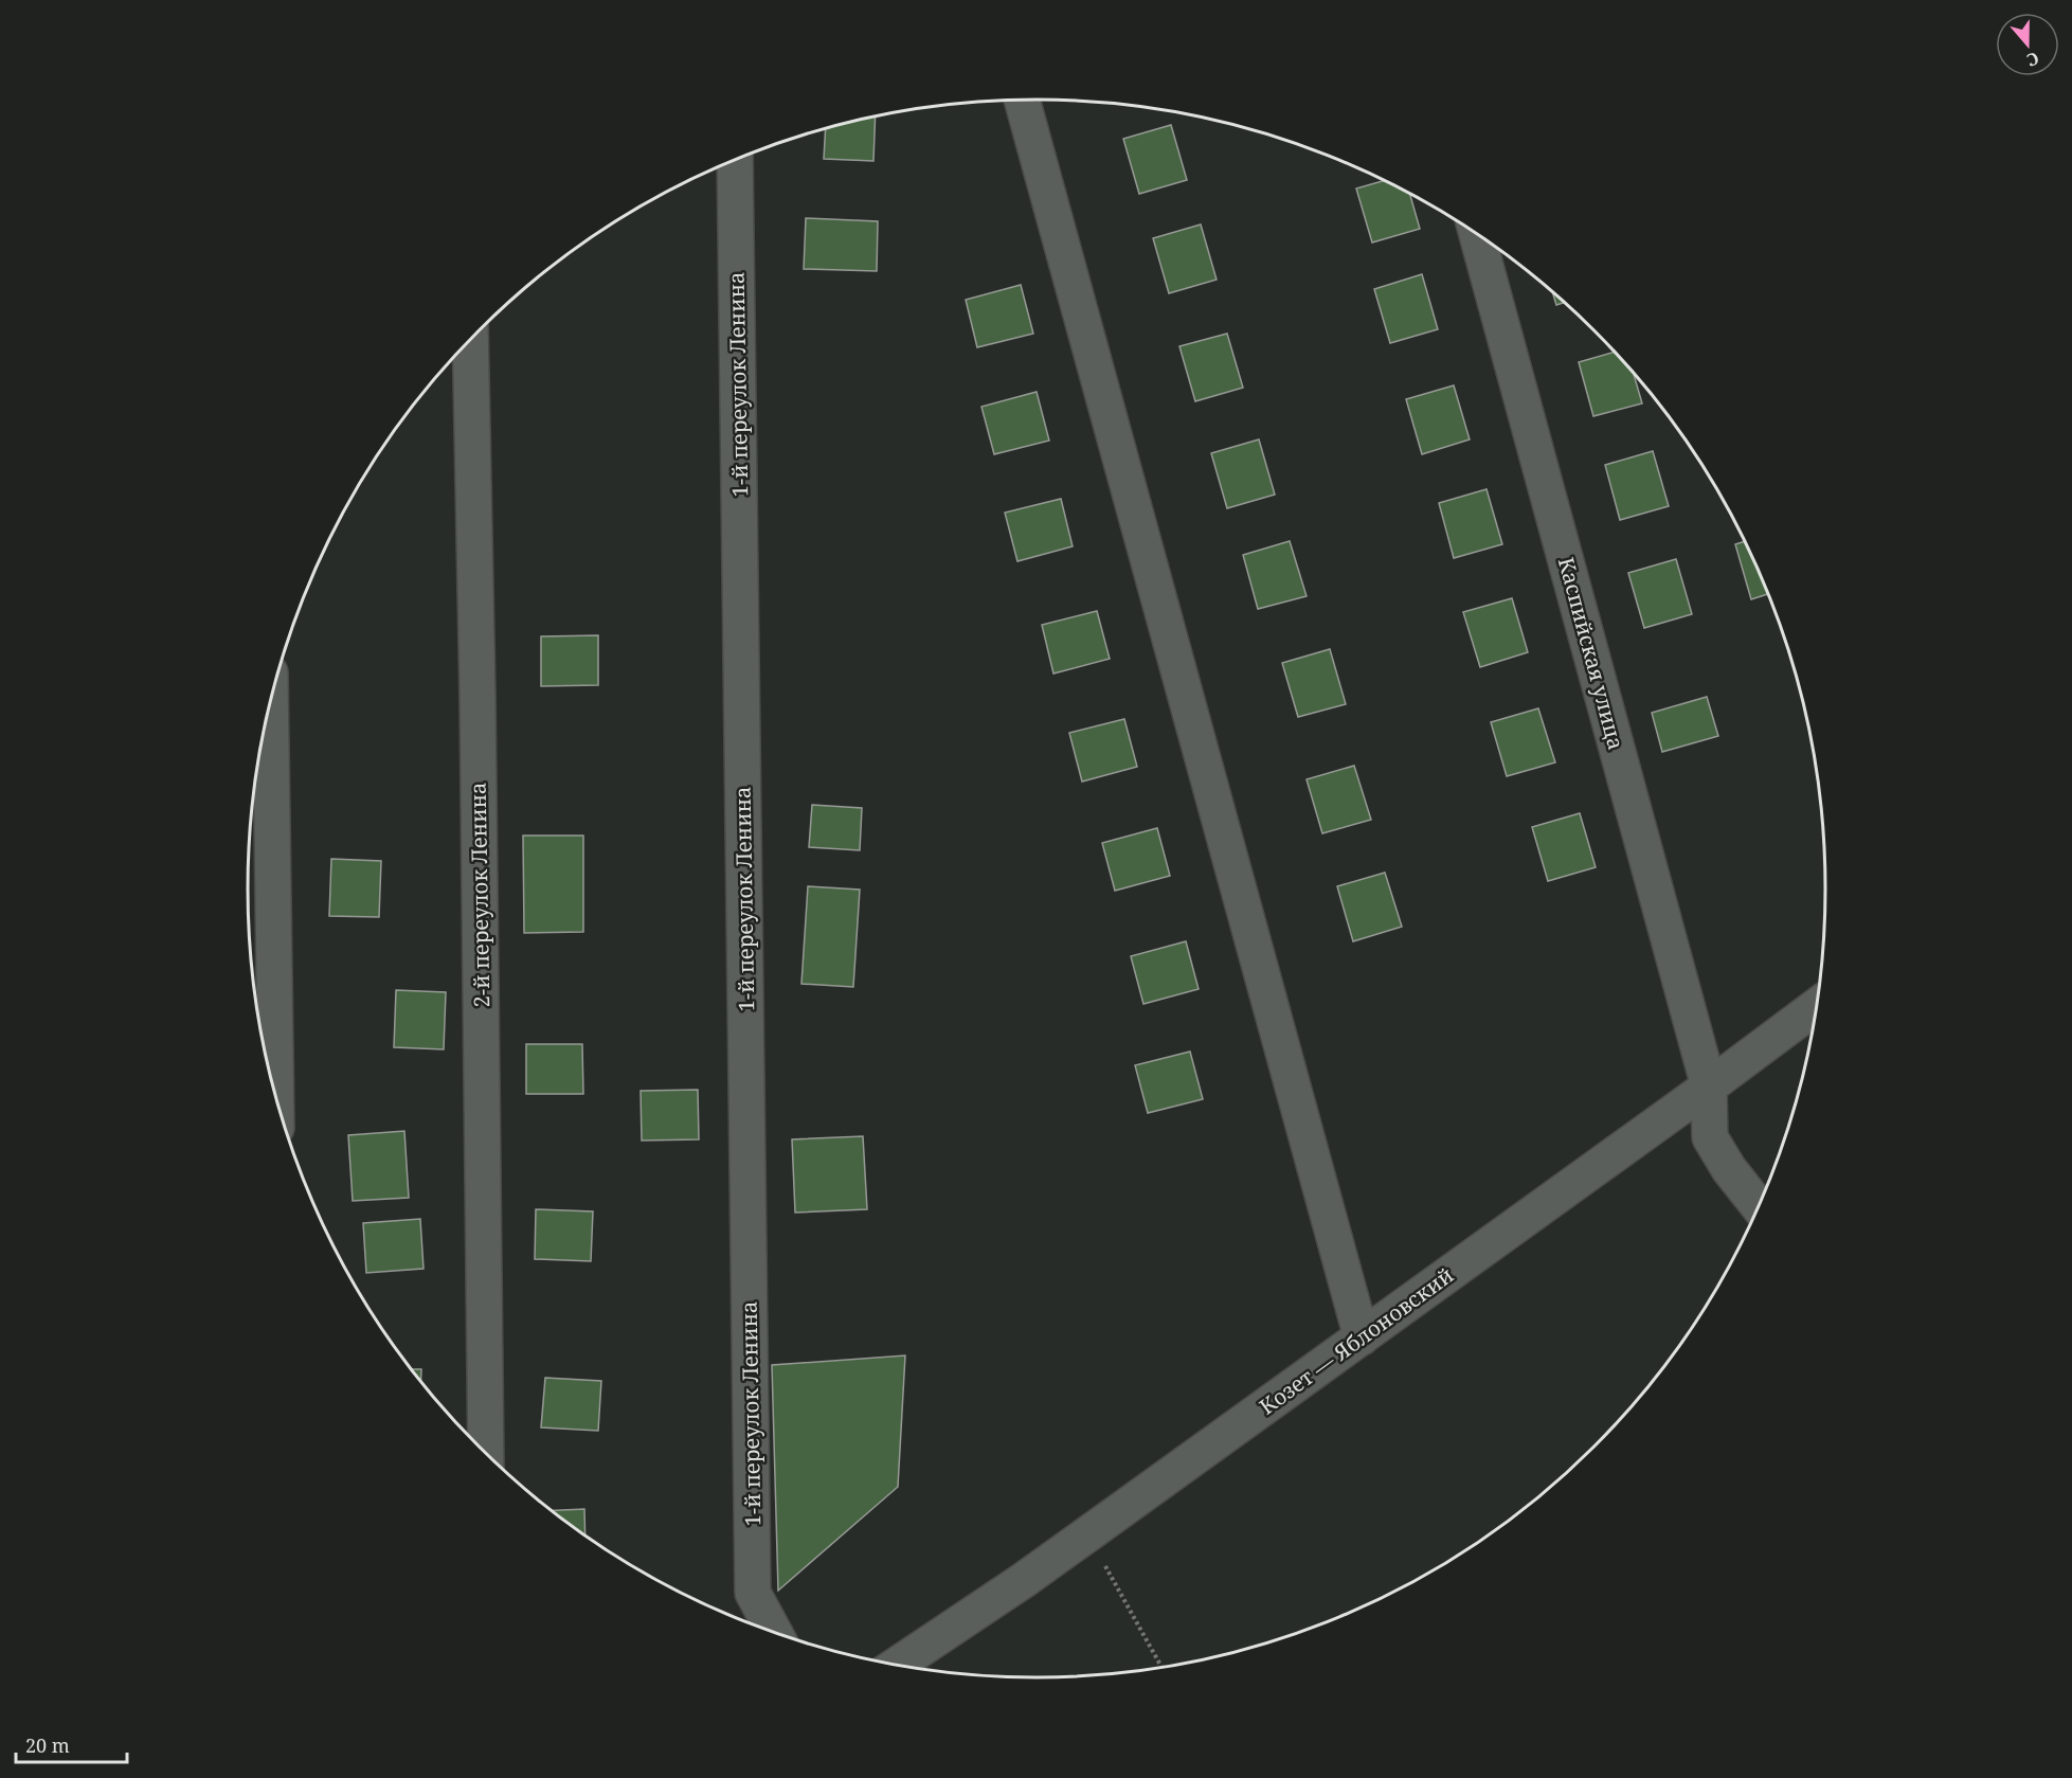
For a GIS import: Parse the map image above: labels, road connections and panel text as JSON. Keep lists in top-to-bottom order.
{
  "streets": {
    "street": [
      "1-й переулок Ленина",
      "Каспийская улица",
      "2-й переулок Ленина",
      "Козет — Яблоновский"
    ]
  },
  "crossings": [
    ["Каспийская улица", "Козет — Яблоновский"]
  ],
  "scale_bar": "20 m",
  "north": "bottom"
}
